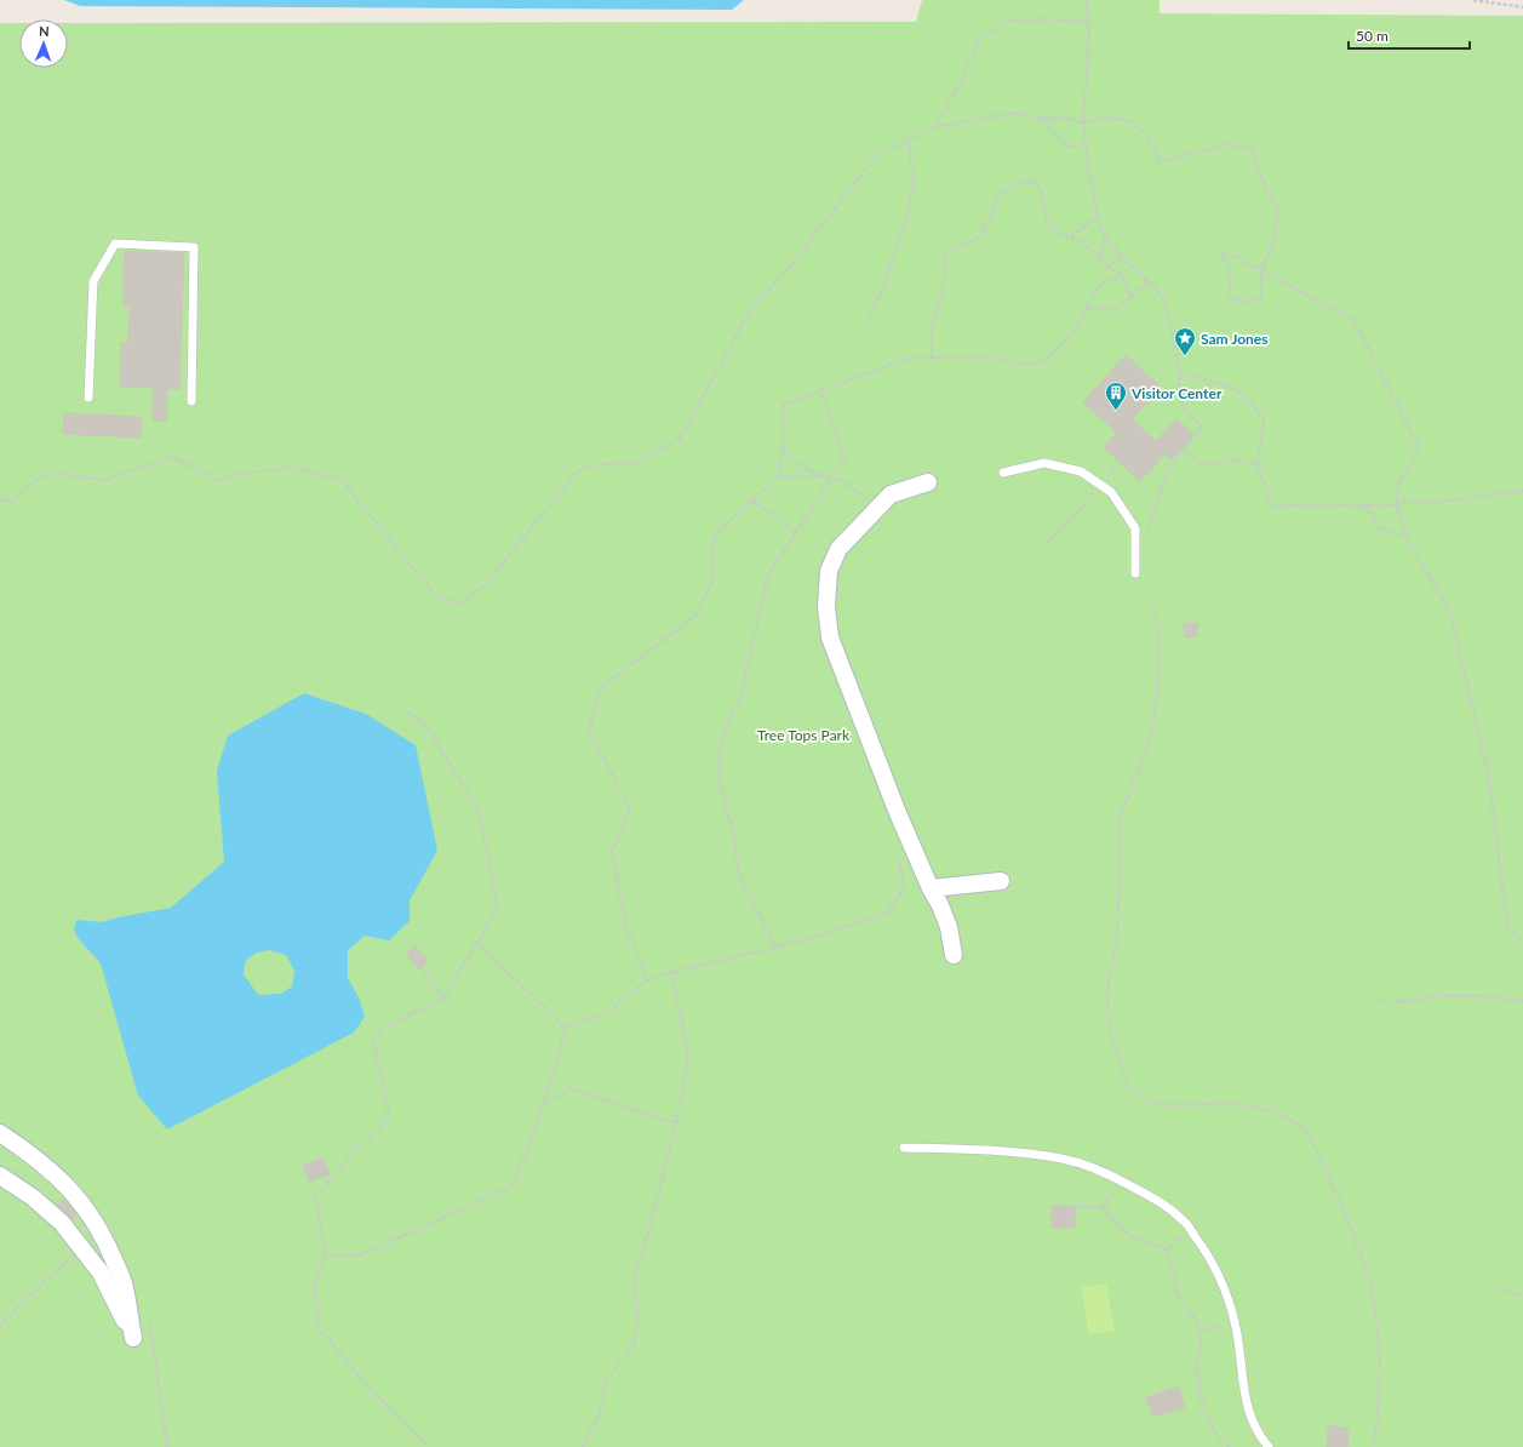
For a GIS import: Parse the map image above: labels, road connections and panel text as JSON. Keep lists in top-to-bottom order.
{
  "parks": ["Tree Tops Park"],
  "places": {
    "place": ["Sam Jones"],
    "building": ["Visitor Center"]
  },
  "scale_bar": "50 m",
  "north": "top"
}
